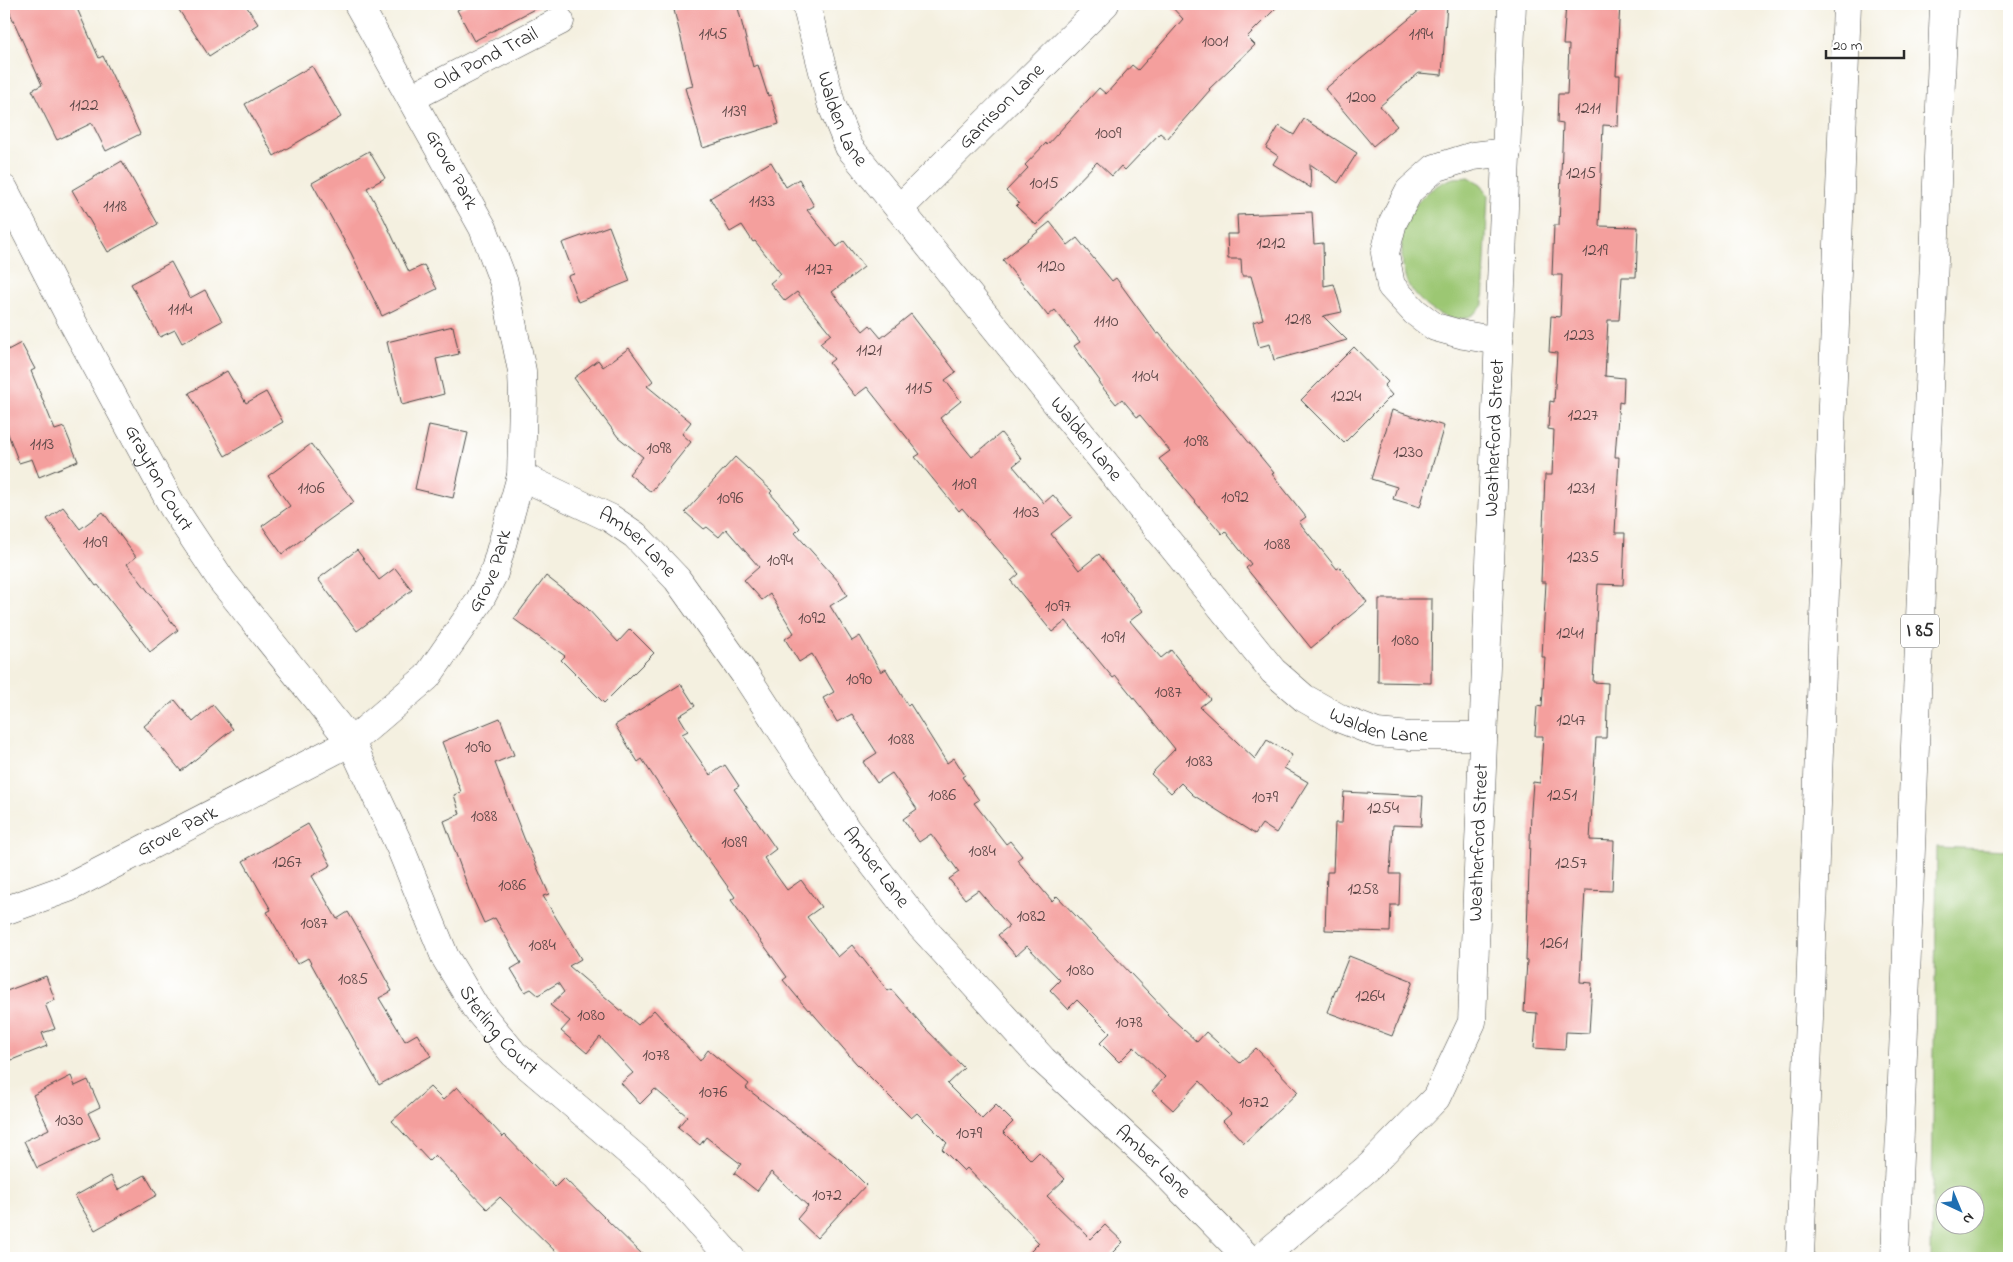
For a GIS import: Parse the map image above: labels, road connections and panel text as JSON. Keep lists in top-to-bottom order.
{
  "streets": {
    "main road": [
      "Old Pond Trail",
      "Garrison Lane",
      "Walden Lane",
      "Grove Park",
      "Weatherford Street",
      "Grayton Court",
      "Amber Lane",
      "I 85",
      "Sterling Court"
    ]
  },
  "crossings": [
    ["Old Pond Trail", "Grove Park"],
    ["Garrison Lane", "Walden Lane"],
    ["Walden Lane", "Weatherford Street"],
    ["Grove Park", "Grayton Court"],
    ["Grove Park", "Amber Lane"],
    ["Grove Park", "Sterling Court"],
    ["Grayton Court", "Sterling Court"]
  ],
  "house_numbers": [
    "1145",
    "1194",
    "1001",
    "1200",
    "1122",
    "1211",
    "1139",
    "1009",
    "1215",
    "1015",
    "1133",
    "1118",
    "1212",
    "1219",
    "1120",
    "1127",
    "1114",
    "1218",
    "1110",
    "1223",
    "1121",
    "1104",
    "1115",
    "1224",
    "1227",
    "1098",
    "1113",
    "1098",
    "1230",
    "1109",
    "1106",
    "1231",
    "1092",
    "1096",
    "1103",
    "1109",
    "1088",
    "1235",
    "1094",
    "1097",
    "1092",
    "1241",
    "1091",
    "1080",
    "1090",
    "1087",
    "1247",
    "1088",
    "1090",
    "1083",
    "1086",
    "1251",
    "1079",
    "1254",
    "1088",
    "1089",
    "1084",
    "1267",
    "1257",
    "1086",
    "1258",
    "1082",
    "1087",
    "1261",
    "1084",
    "1080",
    "1085",
    "1264",
    "1080",
    "1078",
    "1078",
    "1076",
    "1072",
    "1030",
    "1079",
    "1072"
  ],
  "scale_bar": "20 m",
  "north": "bottom right"
}
